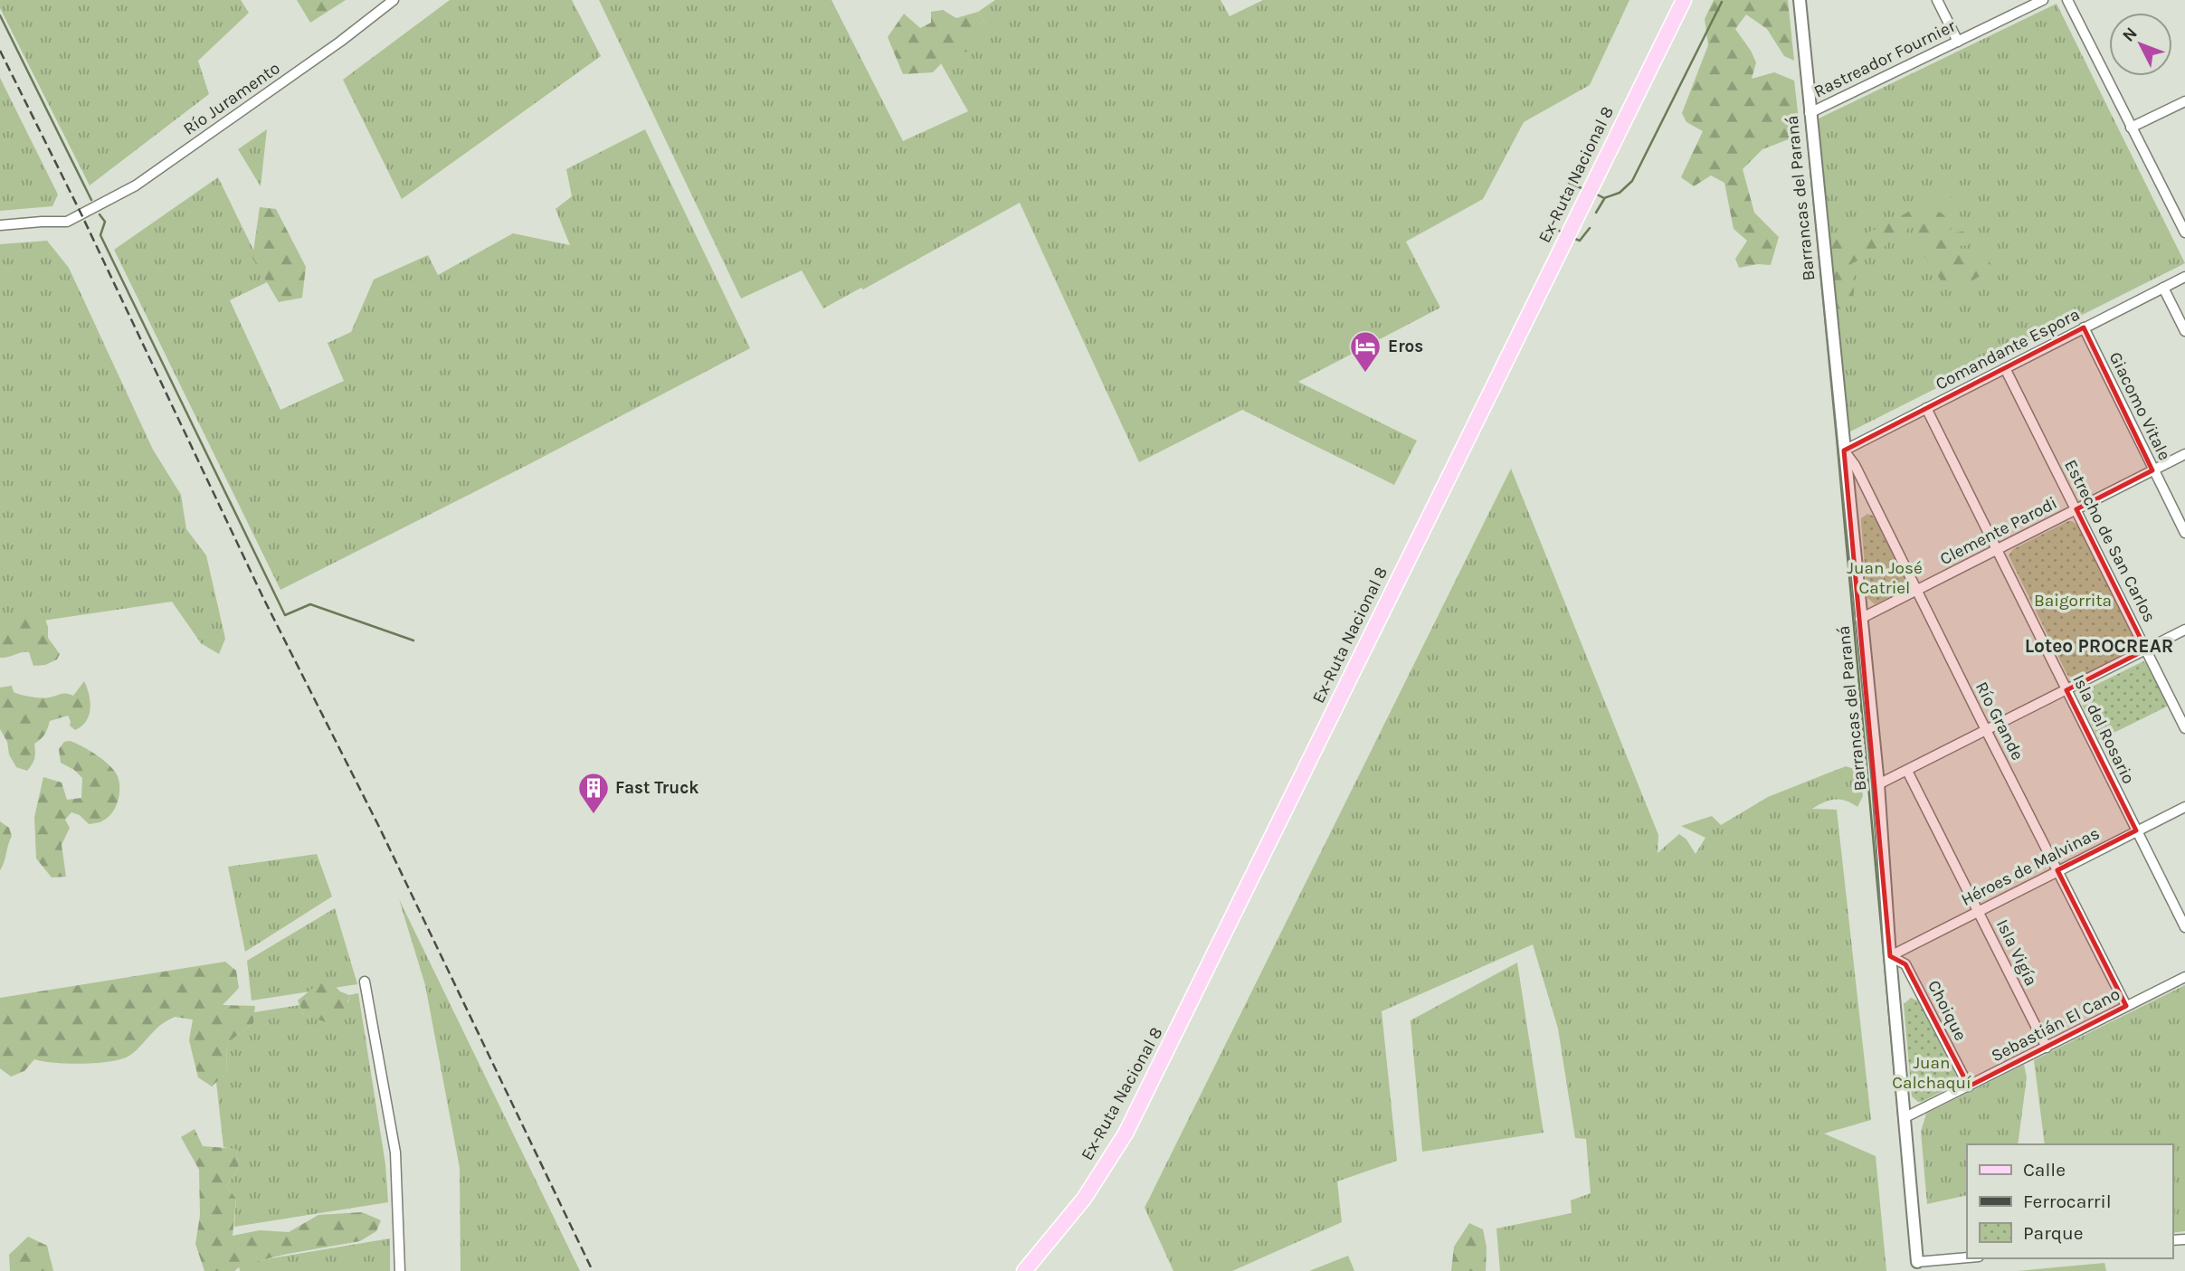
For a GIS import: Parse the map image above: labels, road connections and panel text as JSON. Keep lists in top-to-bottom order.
{
  "streets": {
    "main road": ["Ex-Ruta Nacional 8"],
    "street": [
      "Rastreador Fournier",
      "Río Juramento",
      "Barrancas del Paraná",
      "Comandante Espora",
      "Giacomo Vitale",
      "Clemente Parodi",
      "Estrecho de San Carlos",
      "Río Grande",
      "Isla del Rosario",
      "Héroes de Malvinas",
      "Isla Vigía",
      "Choique",
      "Sebastián El Cano"
    ]
  },
  "crossings": [
    ["Rastreador Fournier", "Barrancas del Paraná"],
    ["Barrancas del Paraná", "Comandante Espora"],
    ["Barrancas del Paraná", "Clemente Parodi"],
    ["Barrancas del Paraná", "Río Grande"],
    ["Barrancas del Paraná", "Héroes de Malvinas"],
    ["Barrancas del Paraná", "Choique"],
    ["Barrancas del Paraná", "Sebastián El Cano"],
    ["Comandante Espora", "Giacomo Vitale"],
    ["Comandante Espora", "Estrecho de San Carlos"],
    ["Comandante Espora", "Río Grande"],
    ["Comandante Espora", "Isla del Rosario"],
    ["Giacomo Vitale", "Clemente Parodi"],
    ["Clemente Parodi", "Estrecho de San Carlos"],
    ["Clemente Parodi", "Río Grande"],
    ["Clemente Parodi", "Isla del Rosario"],
    ["Río Grande", "Héroes de Malvinas"],
    ["Río Grande", "Sebastián El Cano"],
    ["Isla del Rosario", "Héroes de Malvinas"],
    ["Héroes de Malvinas", "Isla Vigía"],
    ["Héroes de Malvinas", "Choique"],
    ["Isla Vigía", "Sebastián El Cano"],
    ["Choique", "Sebastián El Cano"]
  ],
  "districts": ["Loteo PROCREAR"],
  "parks": ["Juan José Catriel", "Baigorrita", "Juan Calchaquí"],
  "places": {
    "hotel": ["Eros"],
    "building": ["Fast Truck"]
  },
  "legend": ["Calle", "Ferrocarril", "Parque"],
  "north": "top left"
}
